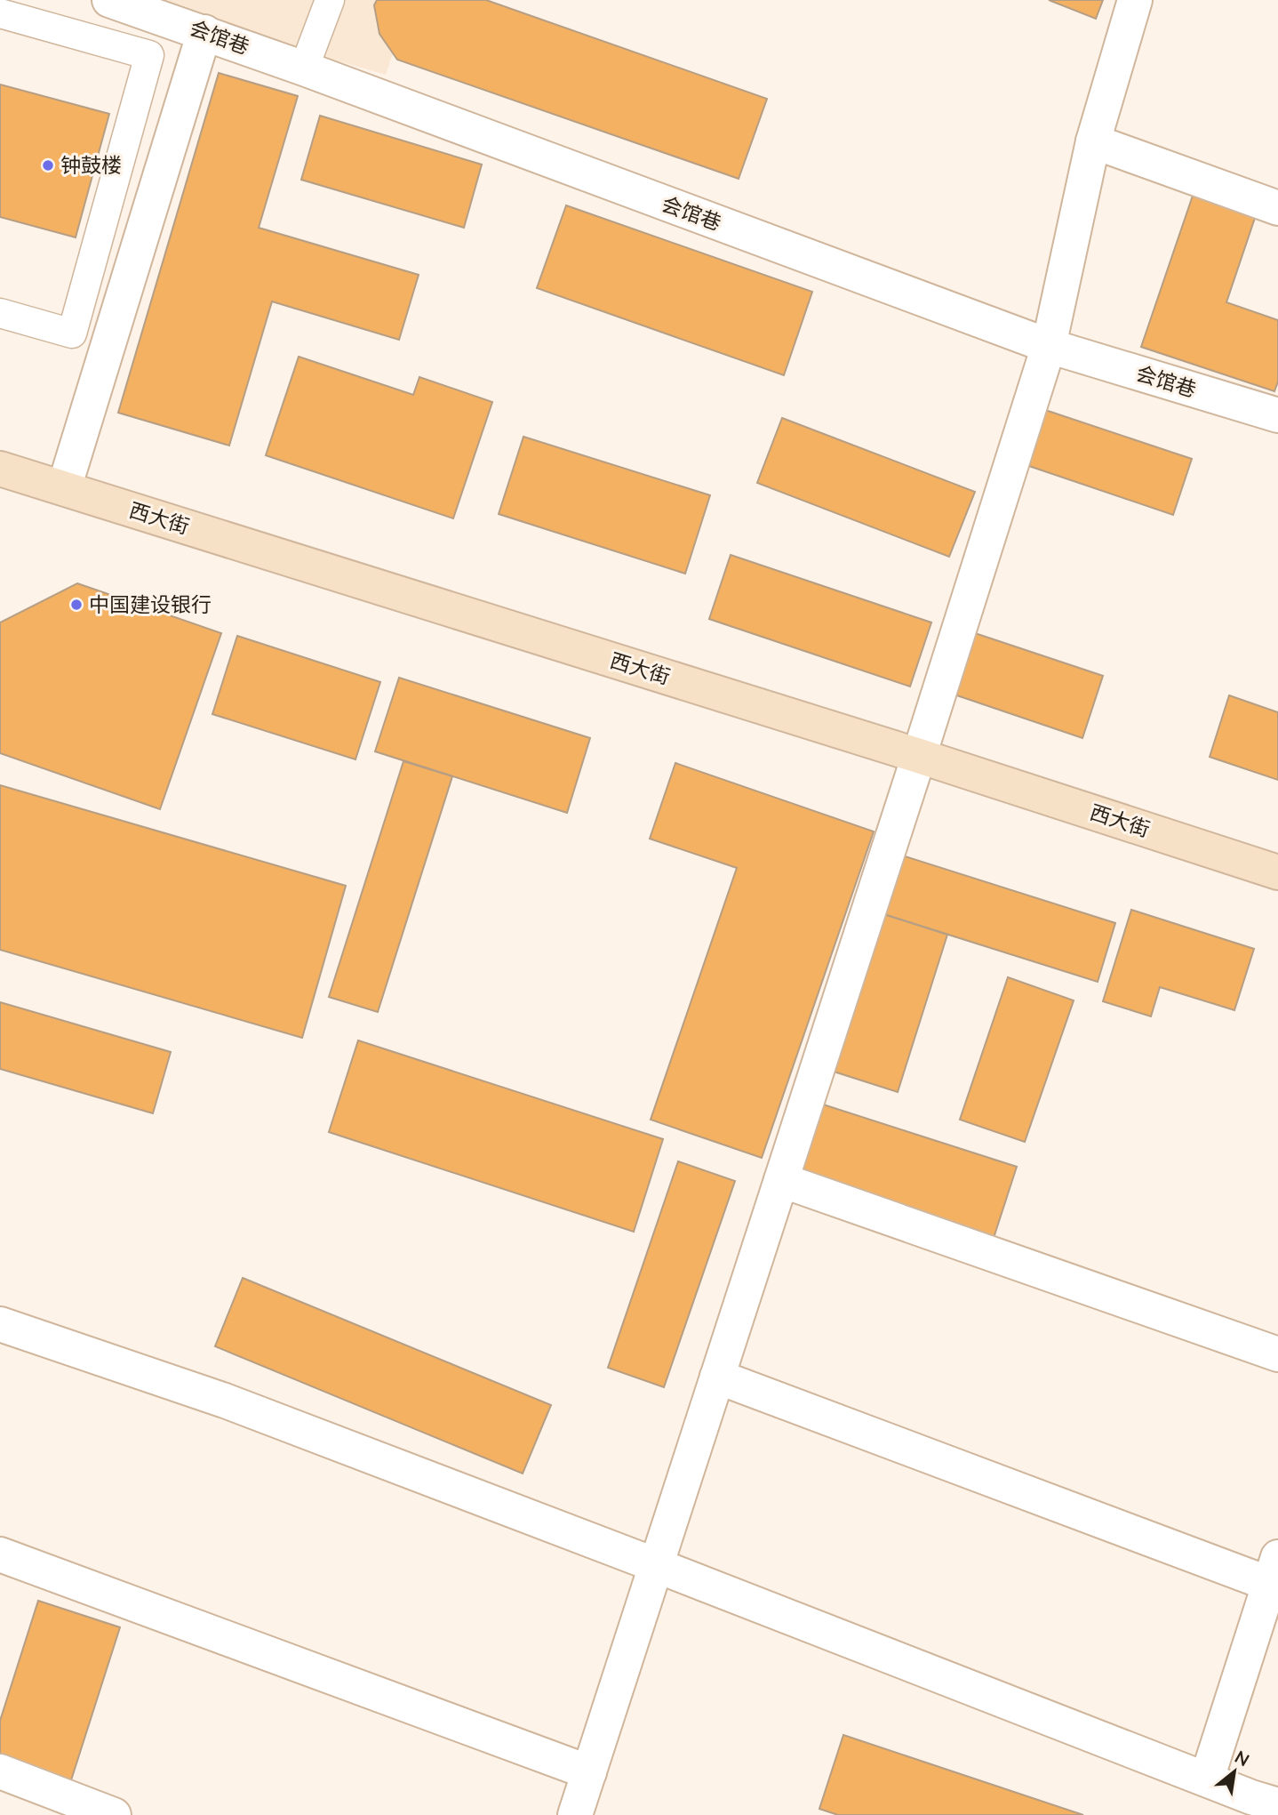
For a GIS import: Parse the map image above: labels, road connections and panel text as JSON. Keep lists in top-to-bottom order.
{
  "streets": {
    "main road": ["西大街"],
    "street": ["会馆巷"]
  },
  "places": ["钟鼓楼", "中国建设银行"],
  "north": "top right"
}
